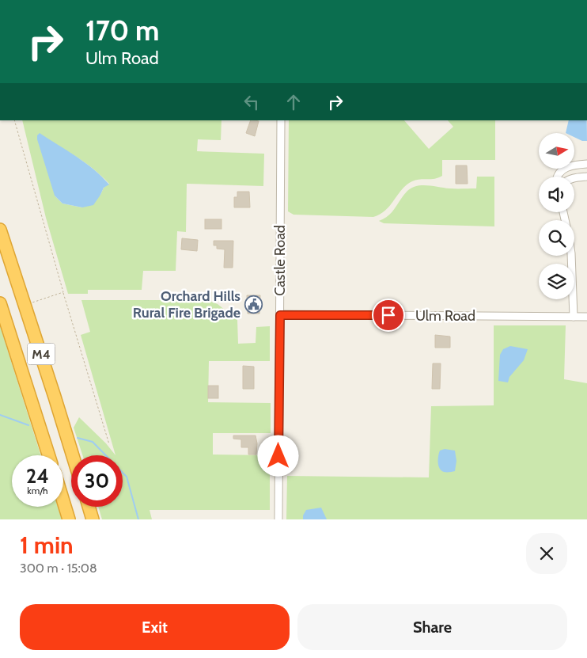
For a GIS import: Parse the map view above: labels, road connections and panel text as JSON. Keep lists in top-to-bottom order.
{
  "streets": {
    "highway": ["M4"],
    "street": ["Castle Road", "Ulm Road"]
  },
  "crossings": [
    ["Castle Road", "Ulm Road"]
  ],
  "places": {
    "public building": ["Orchard Hills Rural Fire Brigade"]
  },
  "north": "right",
  "page": {
    "turn": ["170 m", "Ulm Road"],
    "speed": "24 km/h",
    "limit": "30",
    "heading": ["1 min", "300 m · 15:08"],
    "buttons": ["Exit", "Share"]
  }
}
